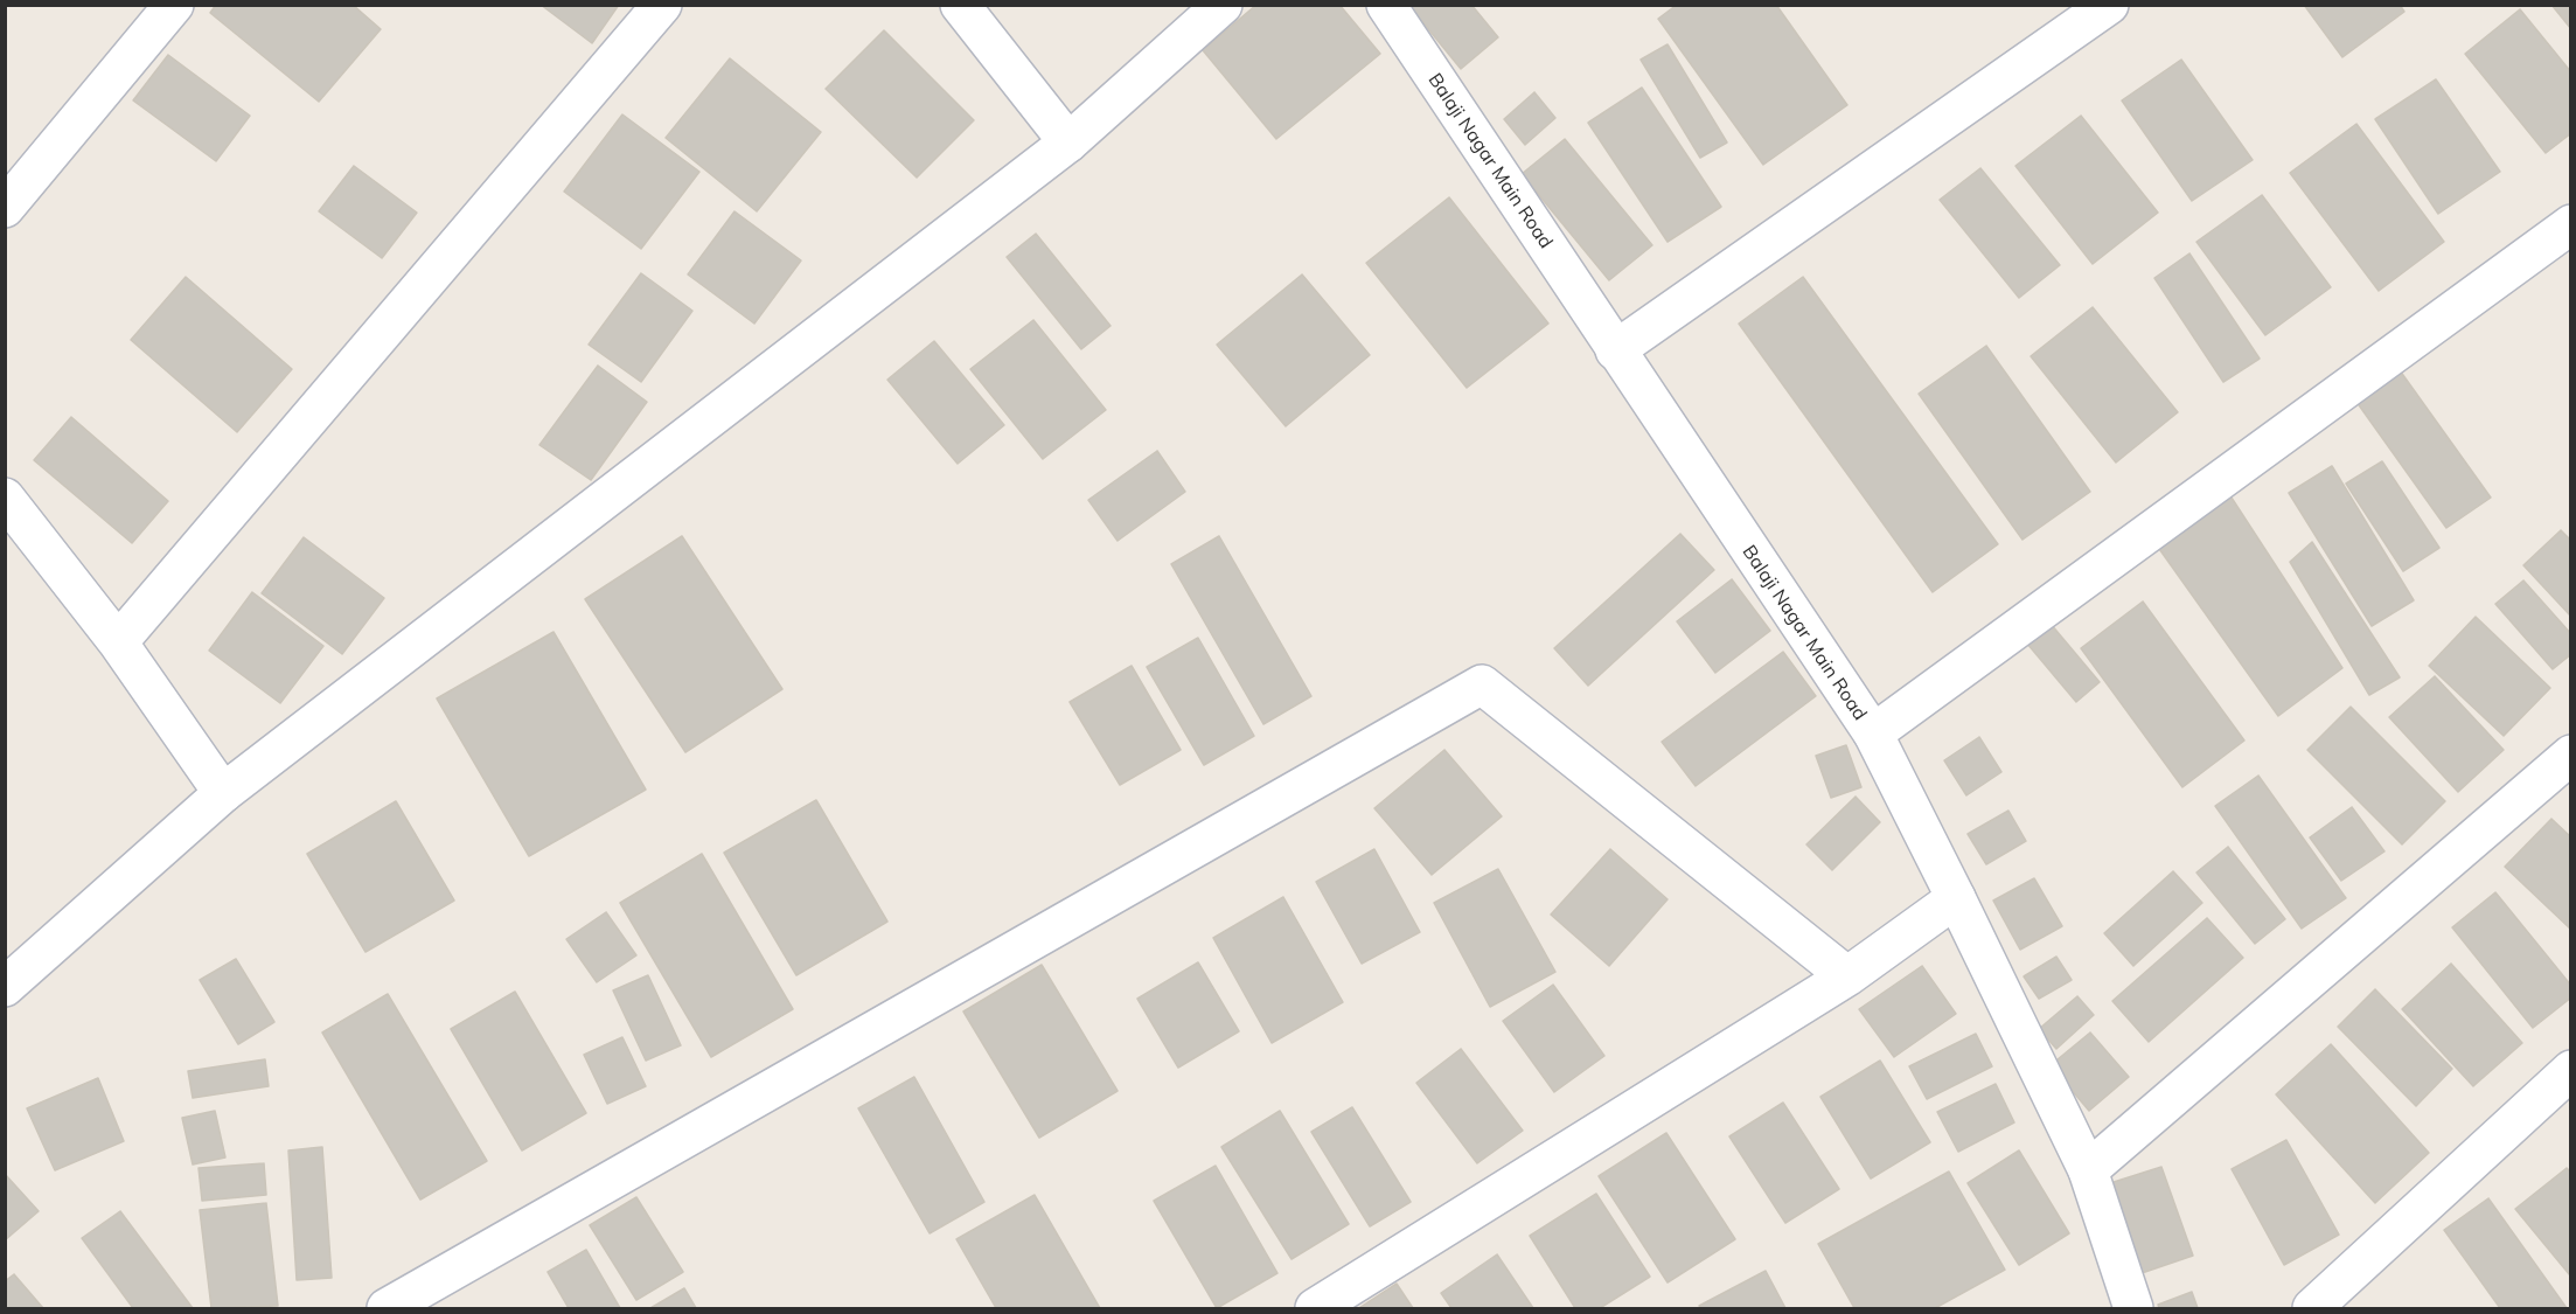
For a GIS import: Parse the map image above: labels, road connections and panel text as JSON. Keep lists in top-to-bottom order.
{
  "streets": {
    "street": ["Balaji Nagar Main Road"]
  }
}
